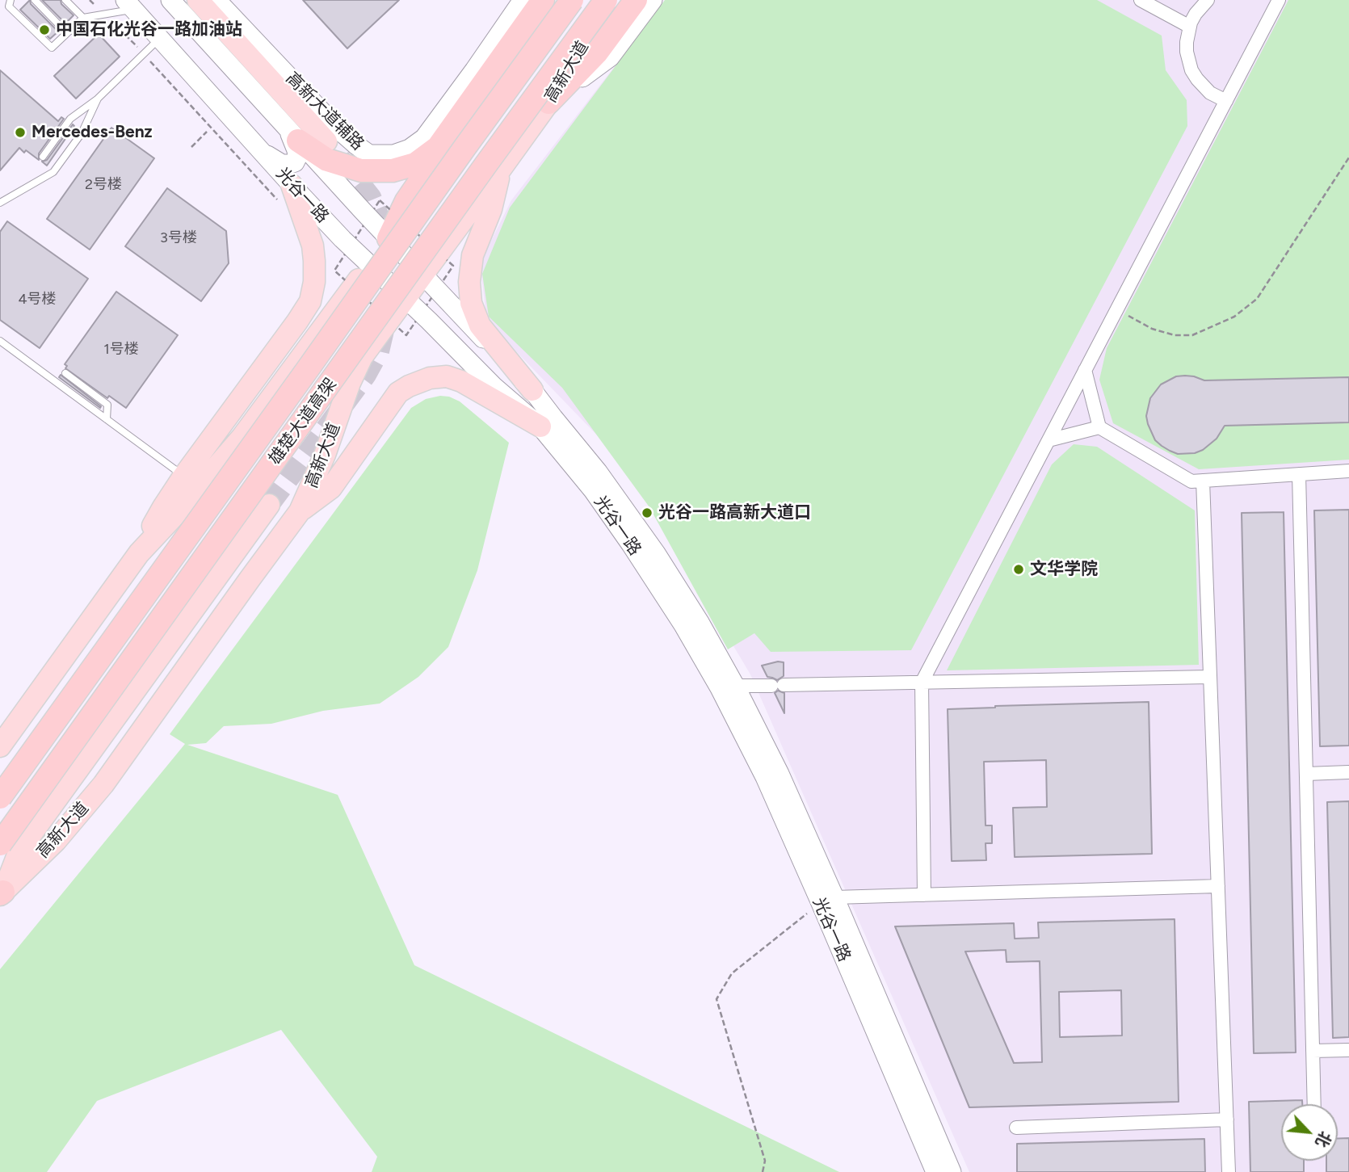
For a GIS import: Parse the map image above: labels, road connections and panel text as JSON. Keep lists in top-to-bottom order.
{
  "streets": {
    "highway": ["雄楚大道高架"],
    "main road": ["高新大道", "高新大道辅路", "光谷一路"]
  },
  "crossings": [
    ["高新大道", "光谷一路"]
  ],
  "places": [
    "中国石化光谷一路加油站",
    "Mercedes-Benz",
    "光谷一路高新大道口",
    "文华学院"
  ],
  "house_numbers": [
    "2号楼",
    "3号楼",
    "4号楼",
    "1号楼"
  ],
  "north": "bottom right"
}
